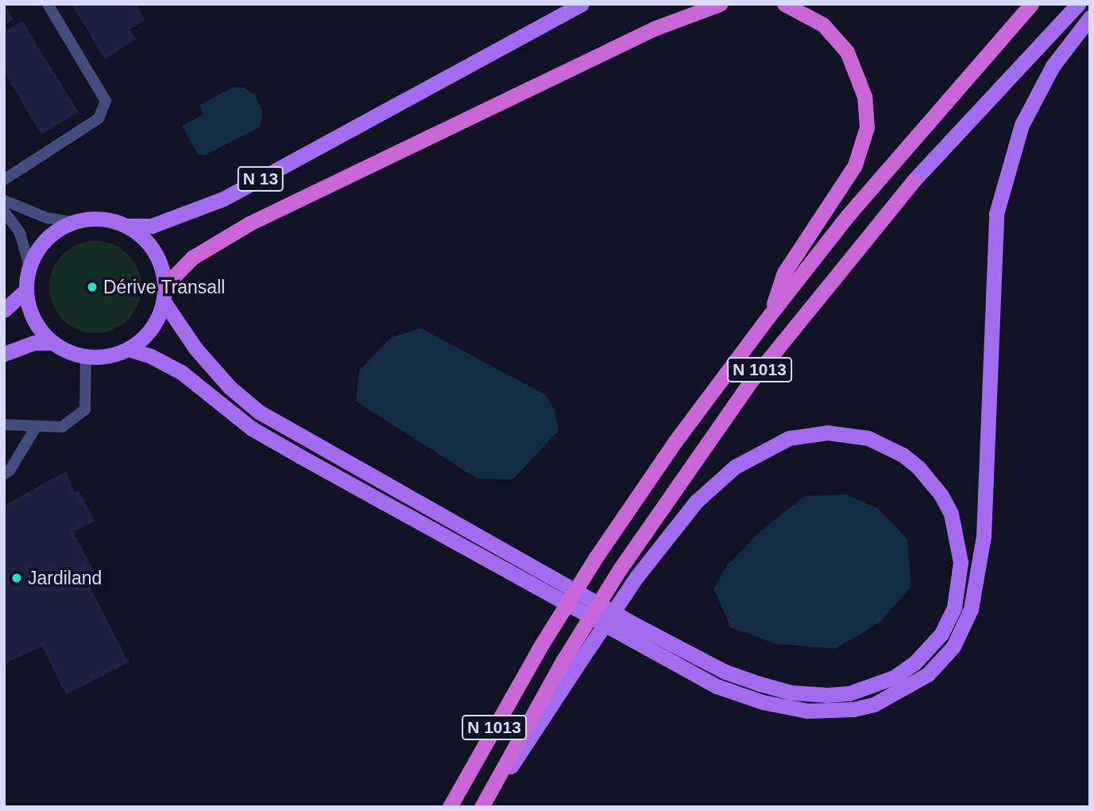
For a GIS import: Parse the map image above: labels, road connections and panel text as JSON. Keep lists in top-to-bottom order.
{
  "streets": {
    "highway": ["N 1013"],
    "main road": ["N 13"]
  },
  "places": ["Dérive Transall", "Jardiland"]
}
